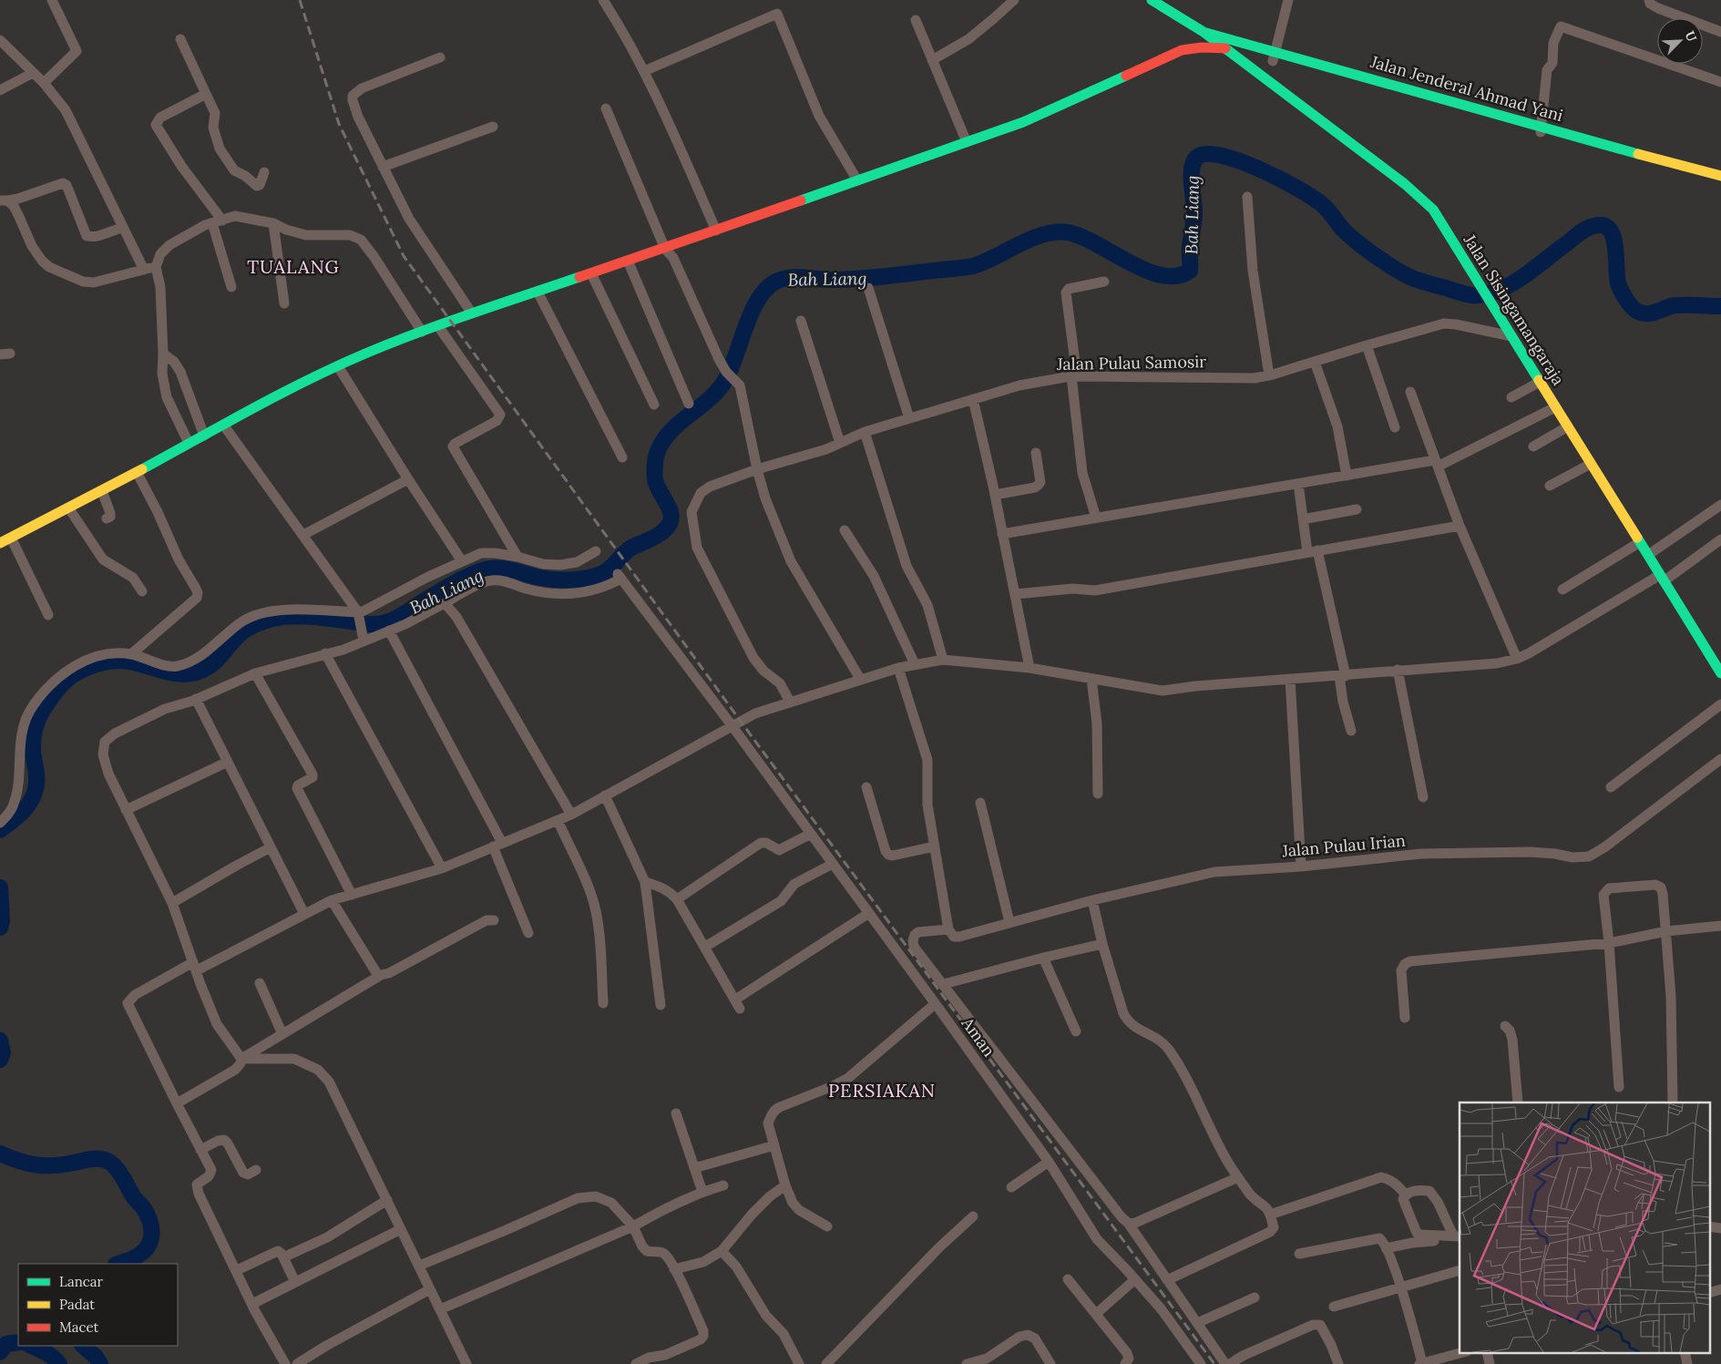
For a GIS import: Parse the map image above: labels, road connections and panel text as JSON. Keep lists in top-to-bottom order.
{
  "streets": {
    "main road": ["Jalan Jenderal Ahmad Yani", "Jalan Sisingamangaraja"],
    "street": ["Jalan Pulau Samosir", "Jalan Pulau Irian", "Aman"]
  },
  "crossings": [
    ["Jalan Jenderal Ahmad Yani", "Jalan Sisingamangaraja"],
    ["Jalan Sisingamangaraja", "Jalan Pulau Samosir"]
  ],
  "districts": ["TUALANG", "PERSIAKAN"],
  "water": ["Bah Liang"],
  "legend": ["Lancar", "Padat", "Macet"],
  "north": "top right"
}
